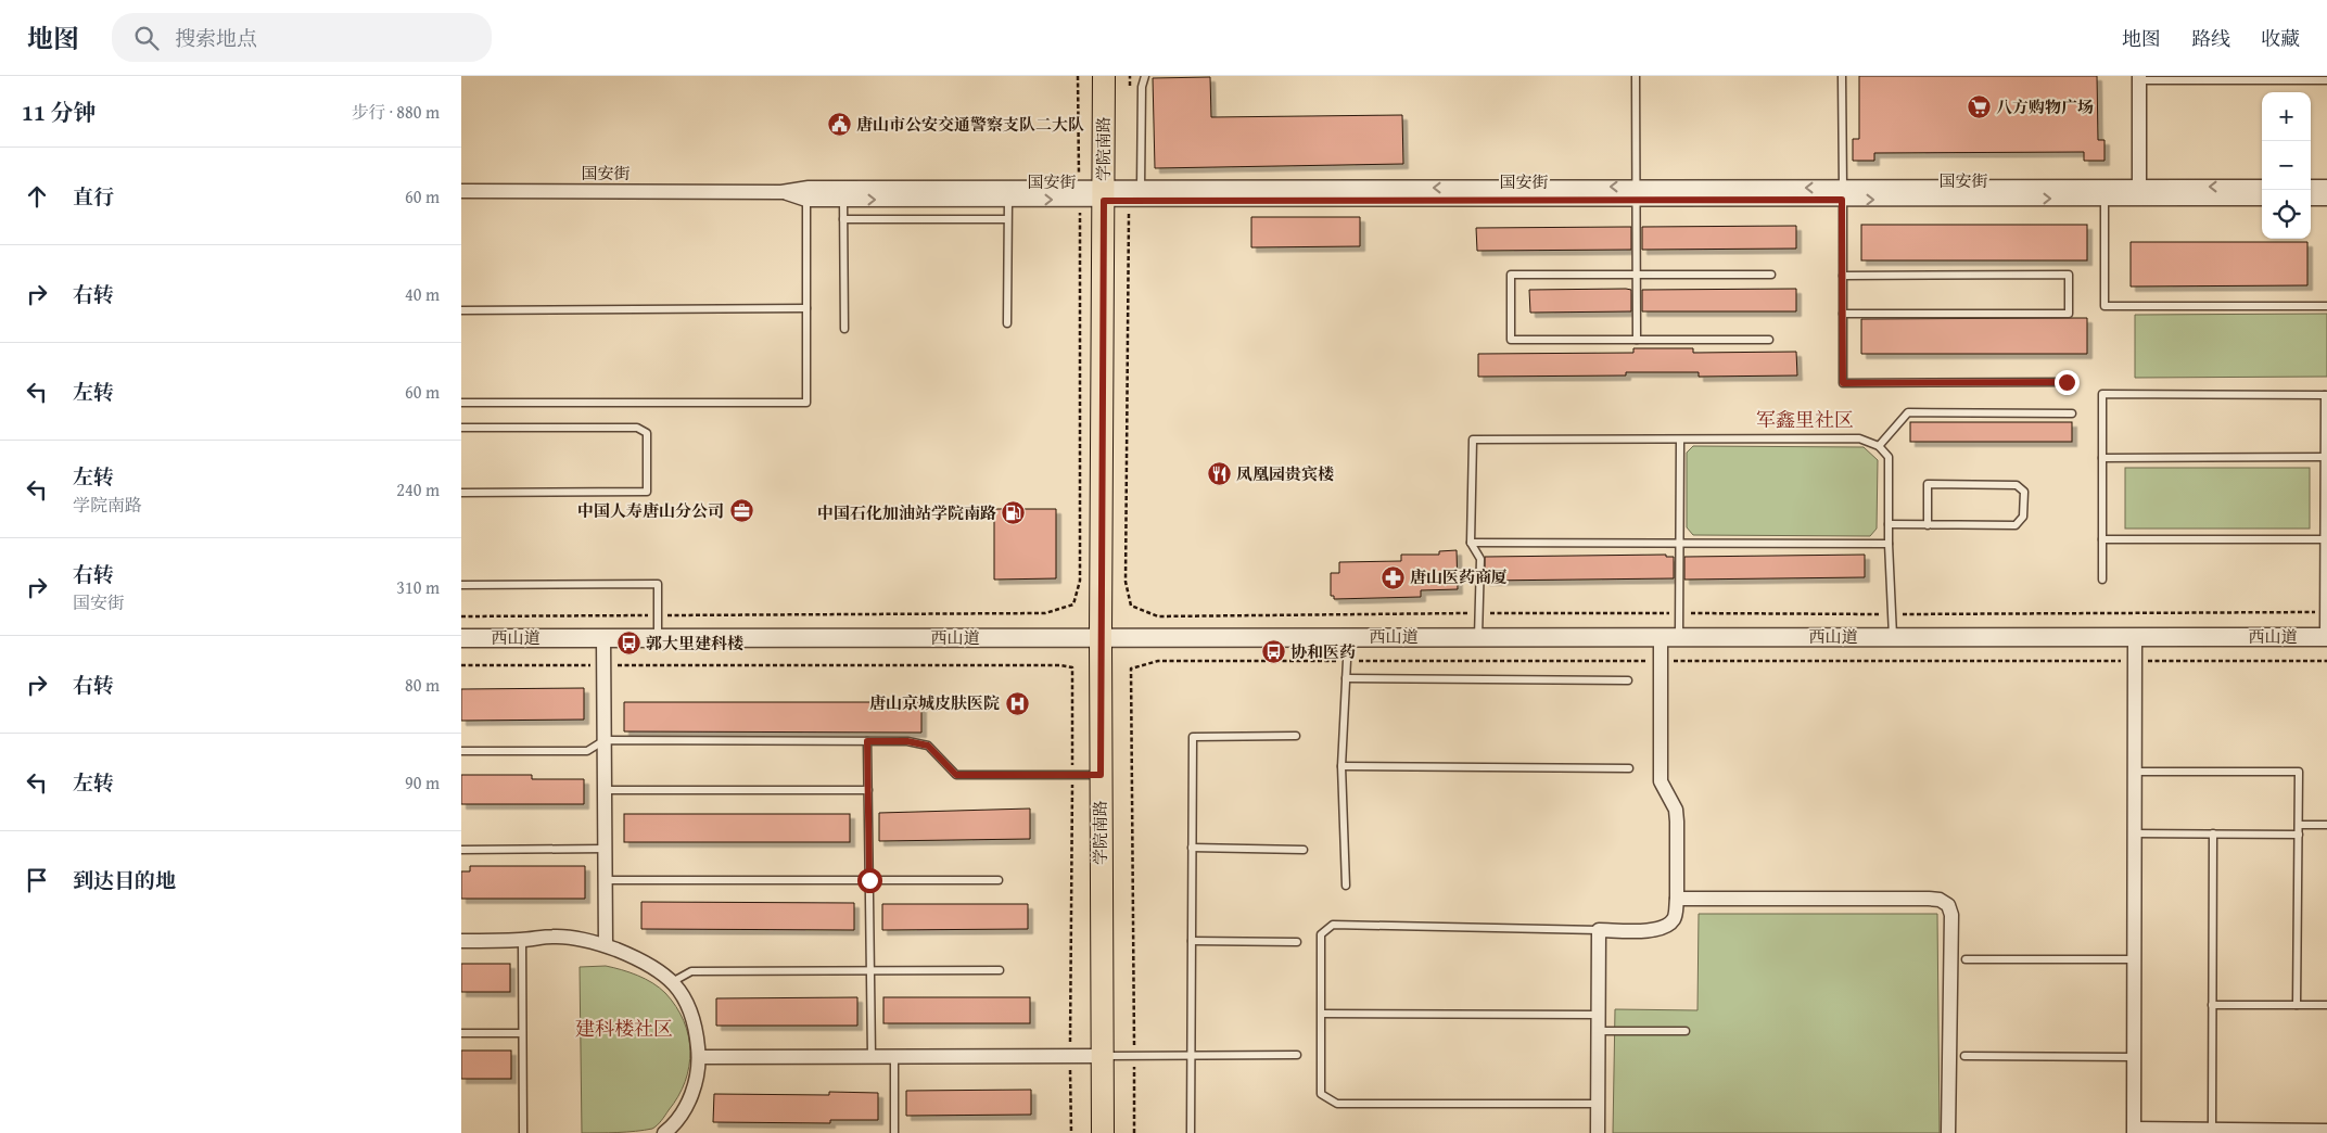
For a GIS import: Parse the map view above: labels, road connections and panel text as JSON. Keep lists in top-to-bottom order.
{
  "streets": {
    "main road": ["学院南路"],
    "street": ["国安街", "西山道"]
  },
  "crossings": [
    ["学院南路", "国安街"],
    ["学院南路", "西山道"]
  ],
  "districts": ["军鑫里社区", "建科楼社区"],
  "places": {
    "supermarket": ["八方购物广场"],
    "public building": ["唐山市公安交通警察支队二大队"],
    "restaurant": ["凤凰园贵宾楼"],
    "office": ["中国人寿唐山分公司"],
    "fuel station": ["中国石化加油站学院南路"],
    "pharmacy": ["唐山医药商厦"],
    "bus stop": ["郭大里建科楼", "协和医药"],
    "hospital": ["唐山京城皮肤医院"]
  },
  "page": {
    "header": "地图",
    "search": "搜索地点",
    "nav": ["地图", "路线", "收藏"],
    "heading": ["11 分钟", "步行 · 880 m"],
    "map_buttons": ["+", "−"],
    "list": [
      ["直行", "60 m"],
      ["右转", "40 m"],
      ["左转", "60 m"],
      ["左转", "学院南路", "240 m"],
      ["右转", "国安街", "310 m"],
      ["右转", "80 m"],
      ["左转", "90 m"],
      "到达目的地"
    ]
  }
}
